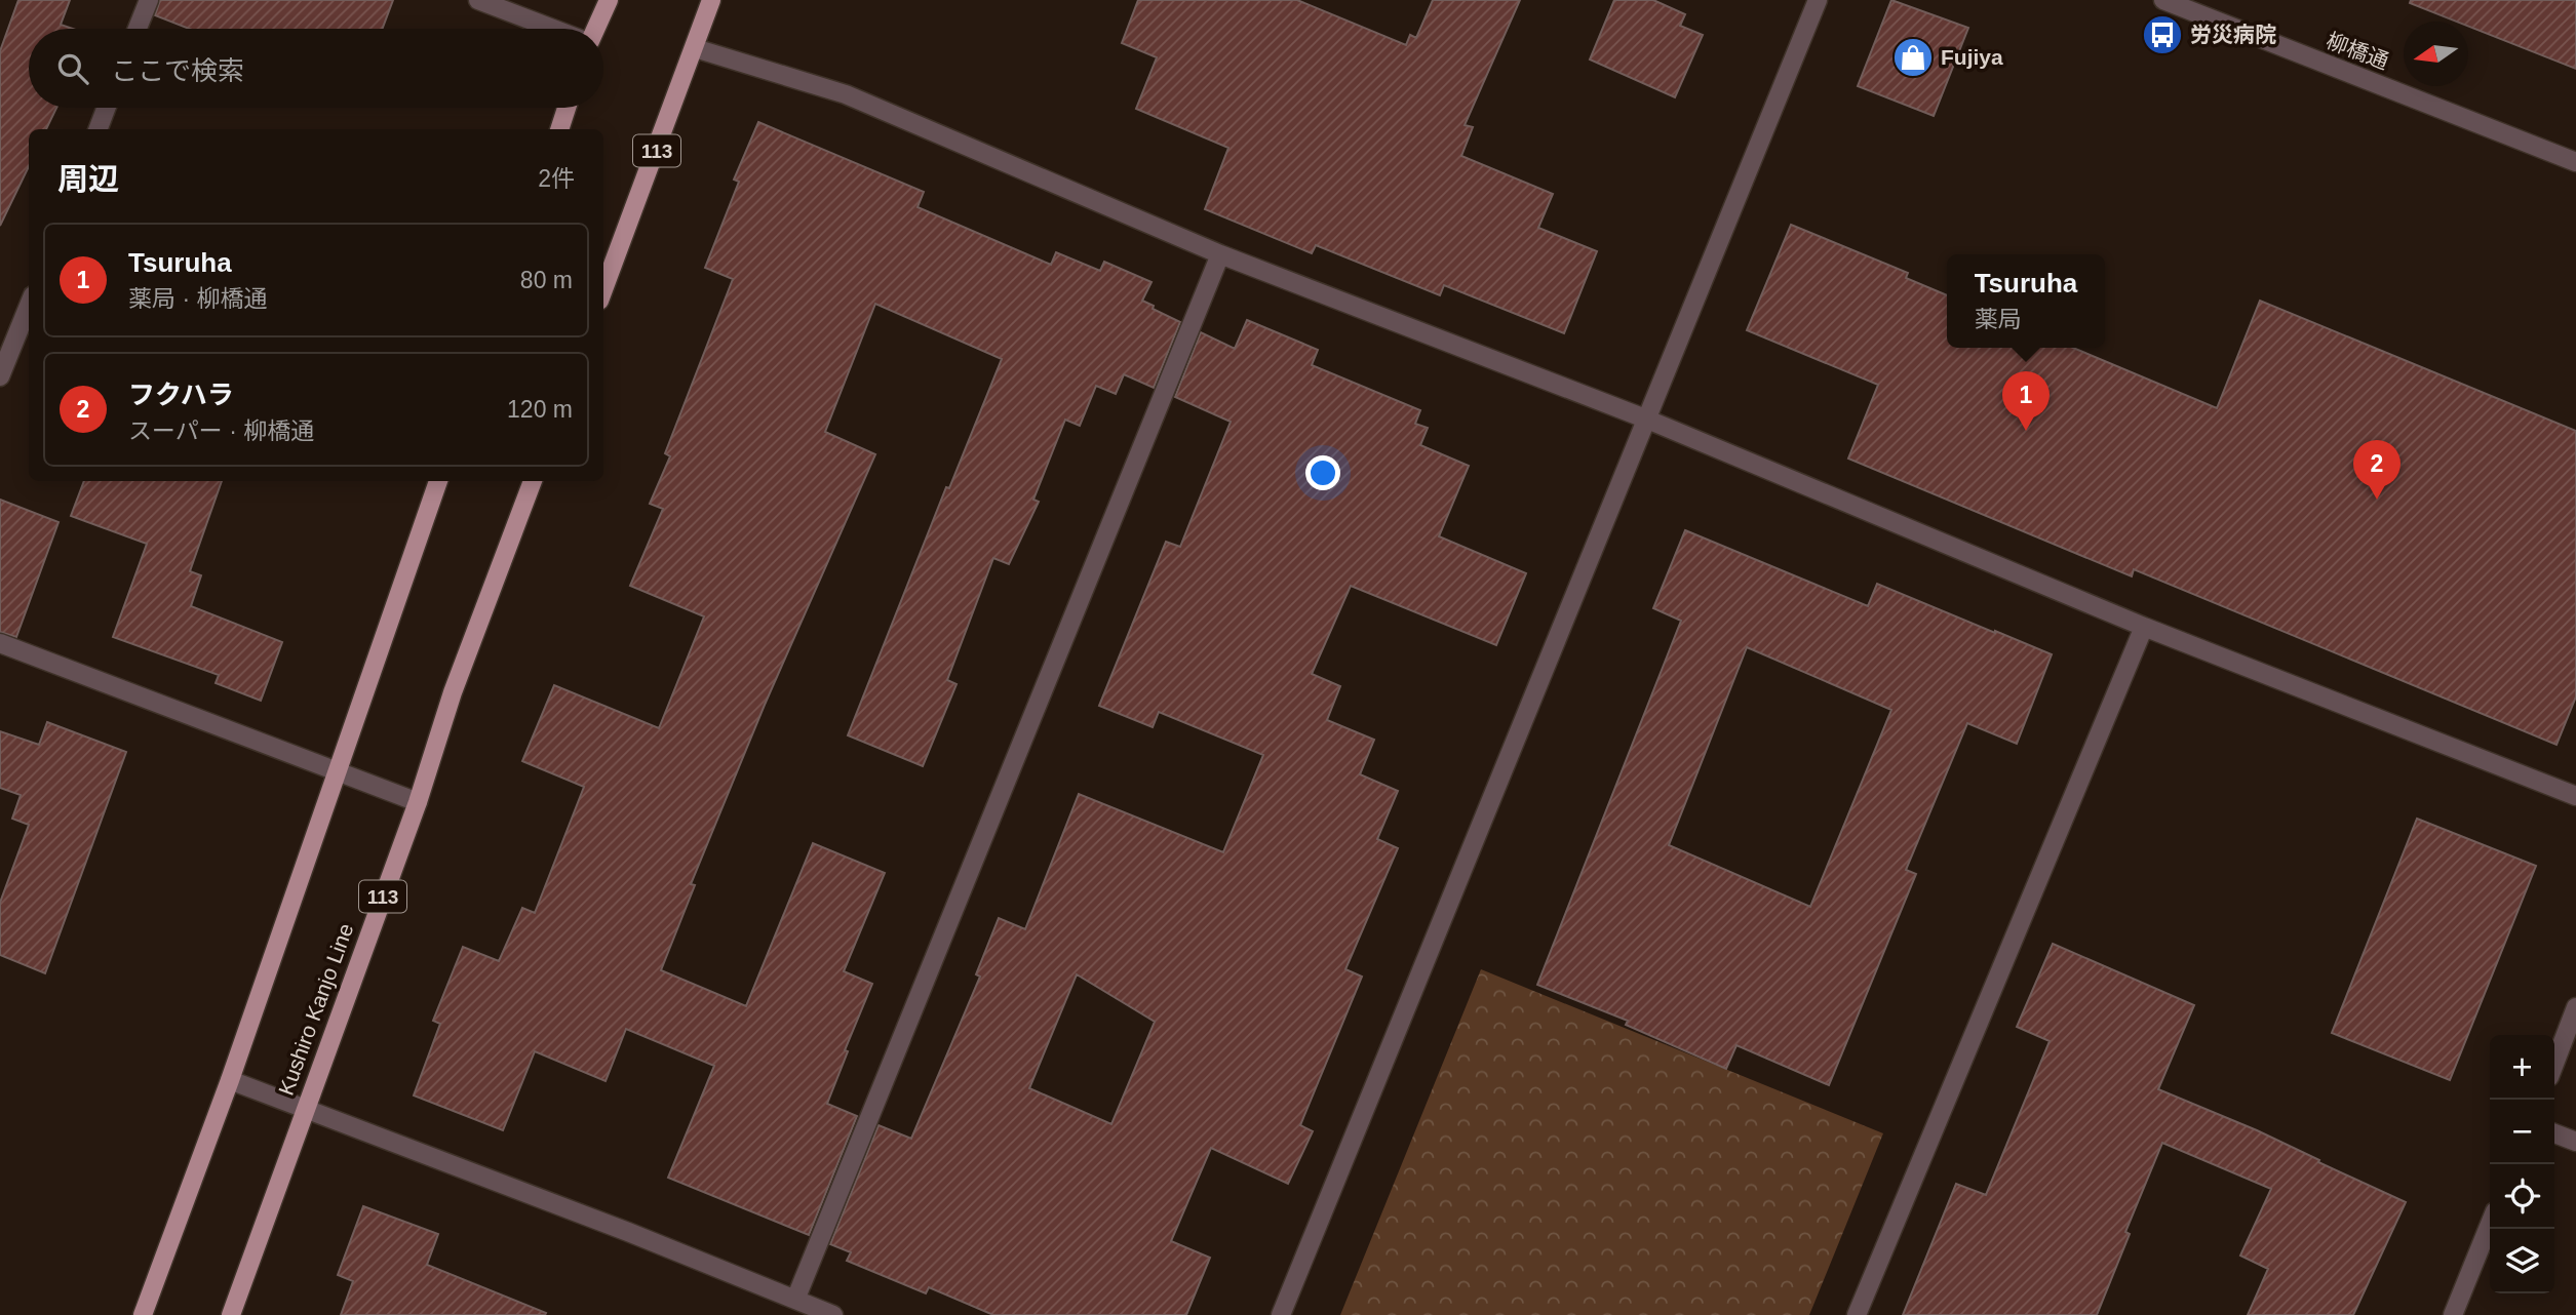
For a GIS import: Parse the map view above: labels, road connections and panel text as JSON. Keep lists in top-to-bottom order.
{
  "streets": {
    "main road": ["113", "Kushiro Kanjo Line"],
    "street": ["柳橋通"]
  },
  "places": {
    "bus stop": ["労災病院"],
    "shop": ["Fujiya"]
  },
  "north": "left",
  "page": {
    "search": "ここで検索",
    "heading": ["周辺", "2件"],
    "list": [
      {
        "mark": "1",
        "name": "Tsuruha",
        "note": "薬局 · 柳橋通",
        "value": "80 m"
      },
      {
        "mark": "2",
        "name": "フクハラ",
        "note": "スーパー · 柳橋通",
        "value": "120 m"
      }
    ],
    "popup": ["Tsuruha", "薬局"],
    "pins": ["1", "2"],
    "map_buttons": ["+", "−"]
  }
}
